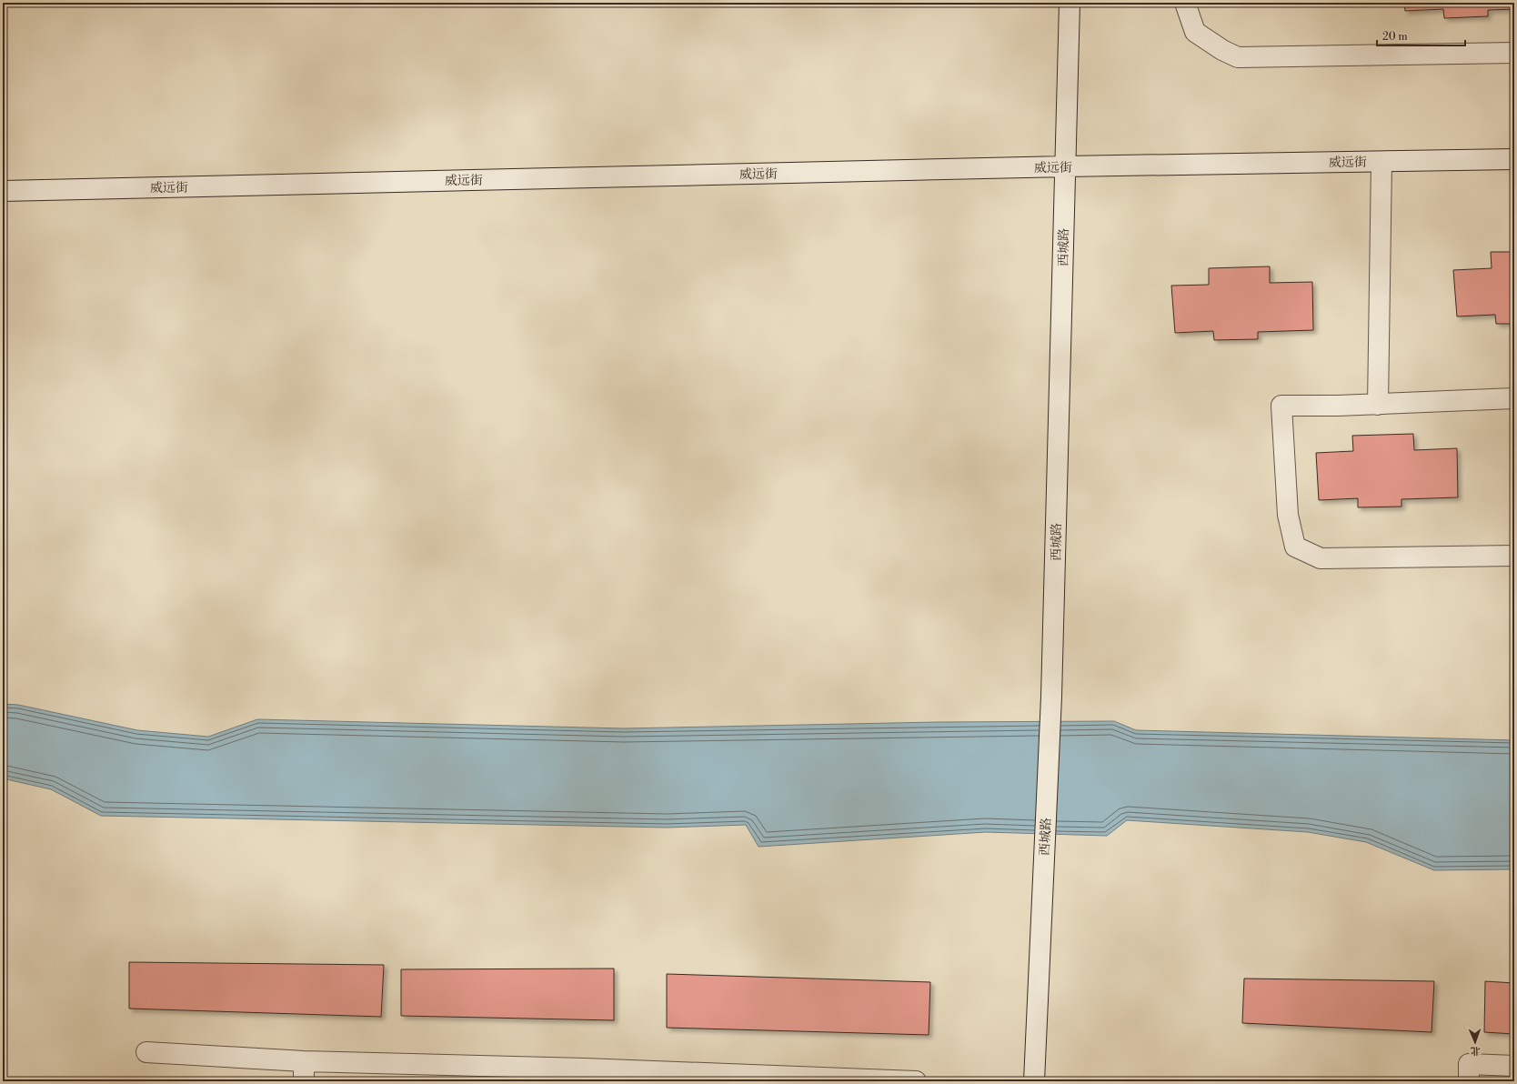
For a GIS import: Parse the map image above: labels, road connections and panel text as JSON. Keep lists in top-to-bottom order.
{
  "streets": {
    "street": ["威远街", "西城路"]
  },
  "crossings": [
    ["威远街", "西城路"]
  ],
  "scale_bar": "20 m",
  "north": "bottom"
}
